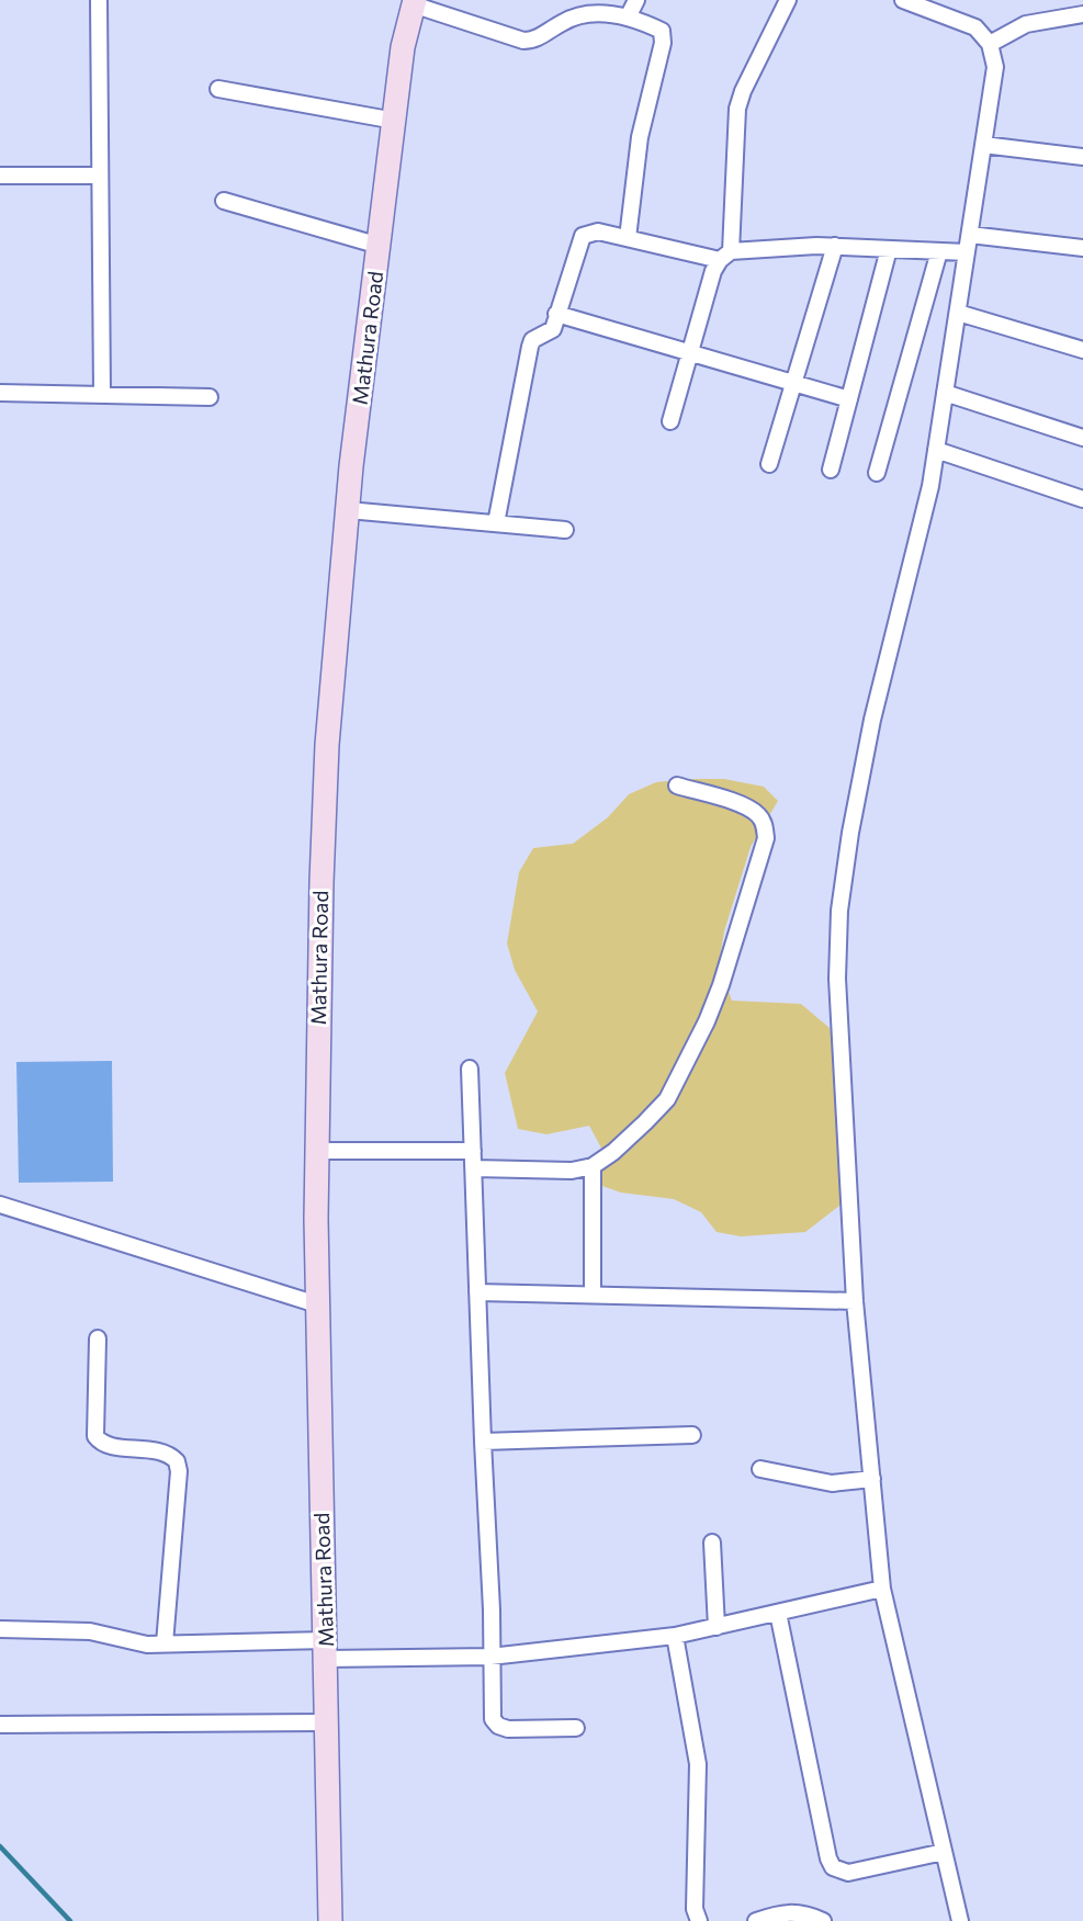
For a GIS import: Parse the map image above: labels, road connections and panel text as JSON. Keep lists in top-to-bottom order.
{
  "streets": {
    "main road": ["Mathura Road"]
  }
}
